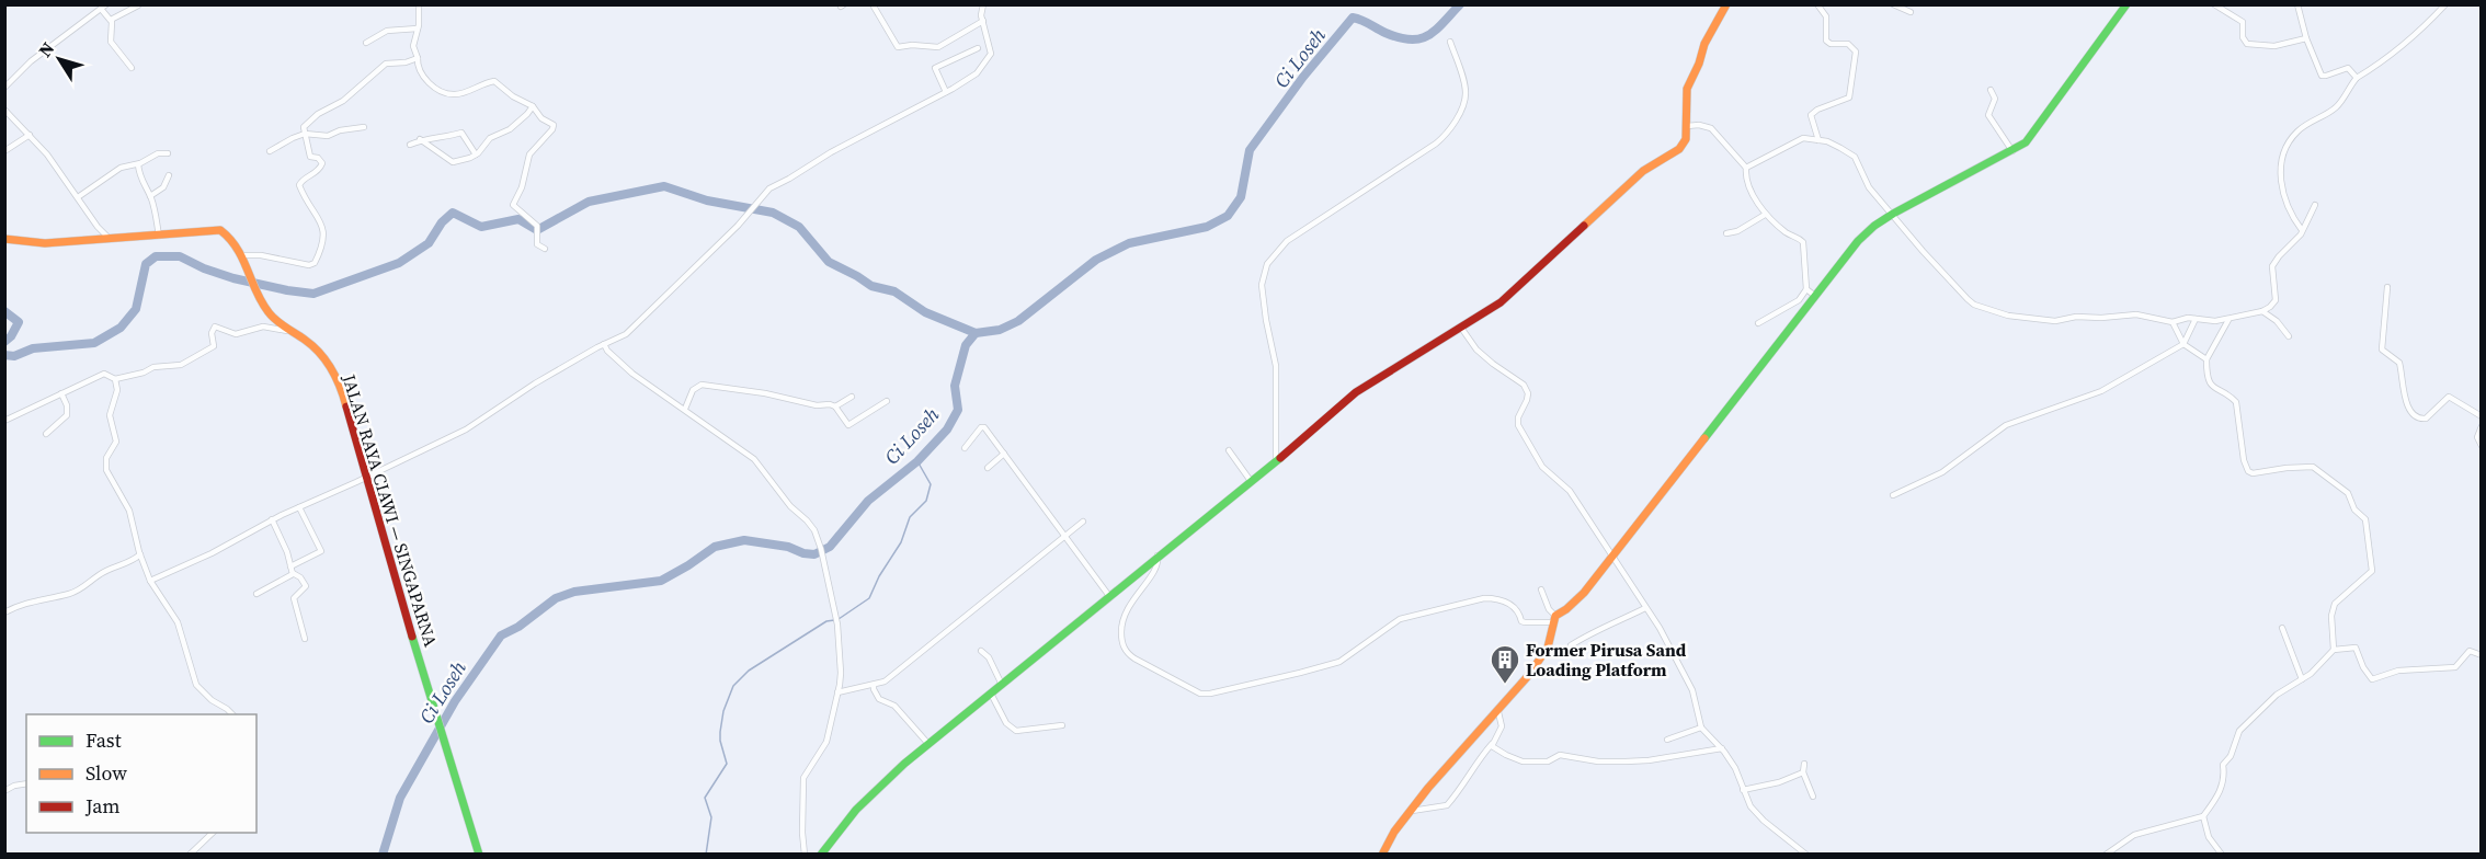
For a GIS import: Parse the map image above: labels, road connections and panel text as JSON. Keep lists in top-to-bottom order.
{
  "streets": {
    "street": ["JALAN RAYA CIAWI — SINGAPARNA"]
  },
  "water": ["Ci Loseh"],
  "places": {
    "building": ["Former Pirusa Sand Loading Platform"]
  },
  "legend": ["Fast", "Slow", "Jam"],
  "north": "top left"
}
